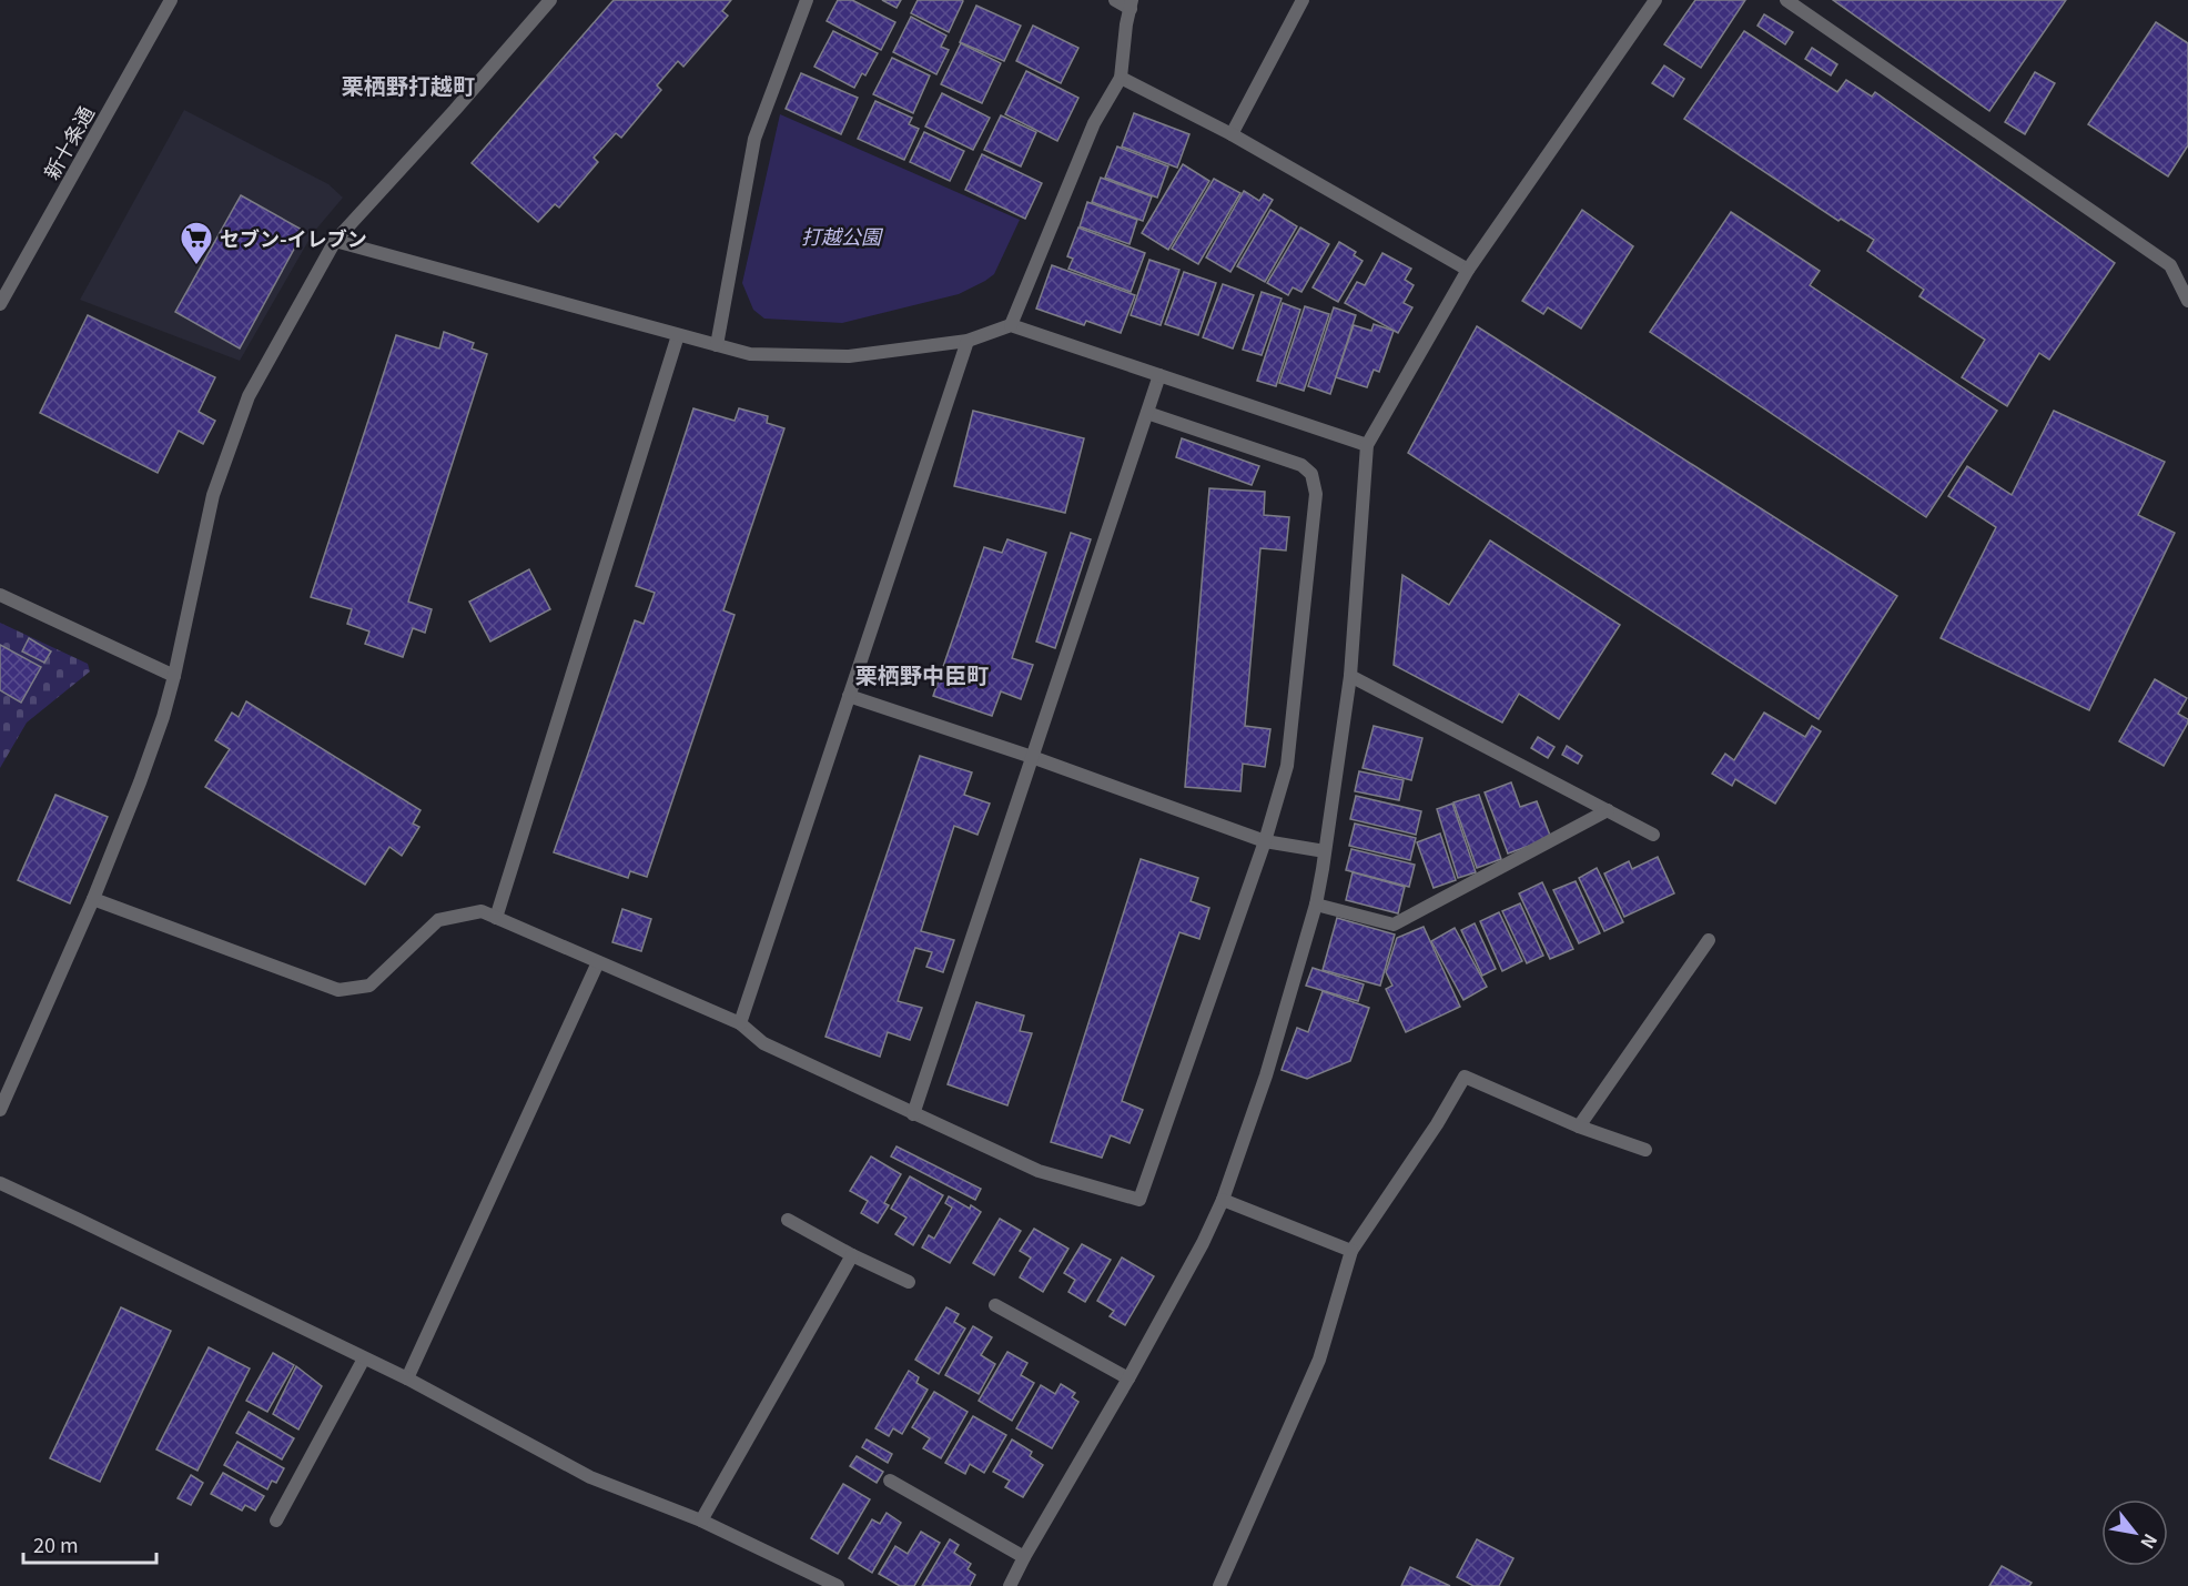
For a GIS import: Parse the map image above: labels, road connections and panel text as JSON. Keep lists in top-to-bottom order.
{
  "streets": {
    "street": ["新十条通"]
  },
  "districts": ["栗栖野打越町", "栗栖野中臣町"],
  "parks": ["打越公園"],
  "places": {
    "supermarket": ["セブン-イレブン"]
  },
  "scale_bar": "20 m",
  "north": "bottom right"
}
